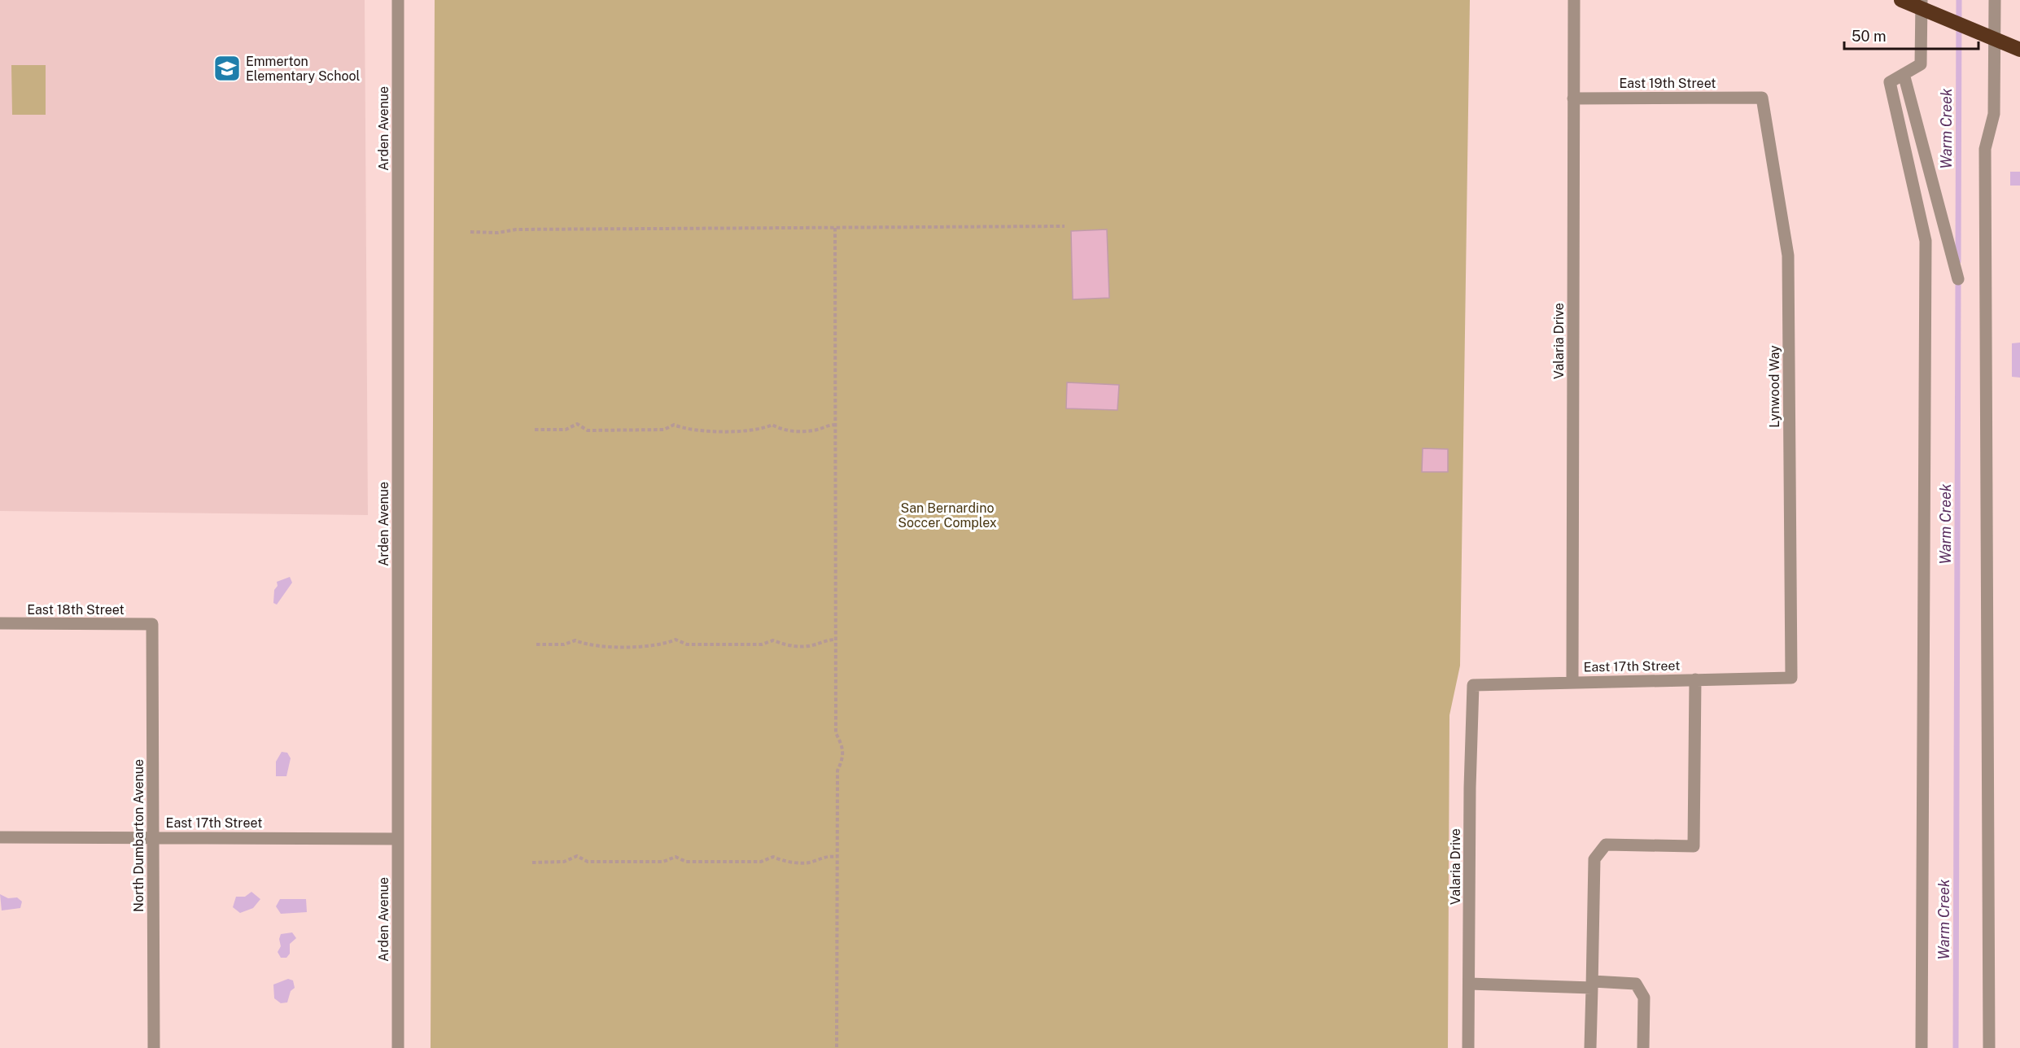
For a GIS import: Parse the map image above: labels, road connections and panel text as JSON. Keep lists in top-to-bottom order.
{
  "streets": {
    "street": [
      "East 19th Street",
      "Arden Avenue",
      "Valaria Drive",
      "Lynwood Way",
      "East 18th Street",
      "East 17th Street",
      "North Dumbarton Avenue"
    ]
  },
  "crossings": [
    ["East 19th Street", "Valaria Drive"],
    ["East 19th Street", "Lynwood Way"],
    ["Arden Avenue", "East 17th Street"],
    ["Valaria Drive", "East 17th Street"],
    ["Lynwood Way", "East 17th Street"],
    ["East 18th Street", "North Dumbarton Avenue"],
    ["East 17th Street", "North Dumbarton Avenue"]
  ],
  "water": ["Warm Creek"],
  "parks": ["San Bernardino Soccer Complex"],
  "places": {
    "school or university": ["Emmerton Elementary School"]
  },
  "scale_bar": "50 m"
}
